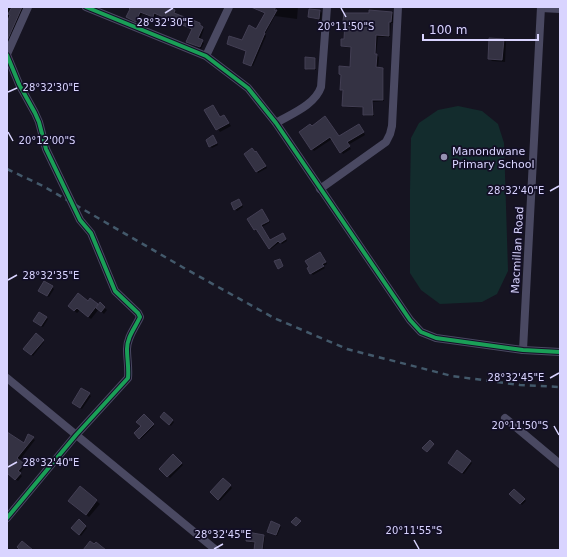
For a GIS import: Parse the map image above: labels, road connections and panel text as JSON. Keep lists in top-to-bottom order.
{
  "streets": {
    "street": ["Macmillan Road"]
  },
  "places": ["Manondwane Primary School"],
  "scale_bar": "100 m",
  "coordinates": [
    "28°32'30\"E",
    "20°11'50\"S",
    "20°12'00\"S",
    "28°32'40\"E",
    "28°32'35\"E",
    "28°32'45\"E",
    "20°11'55\"S"
  ]
}
